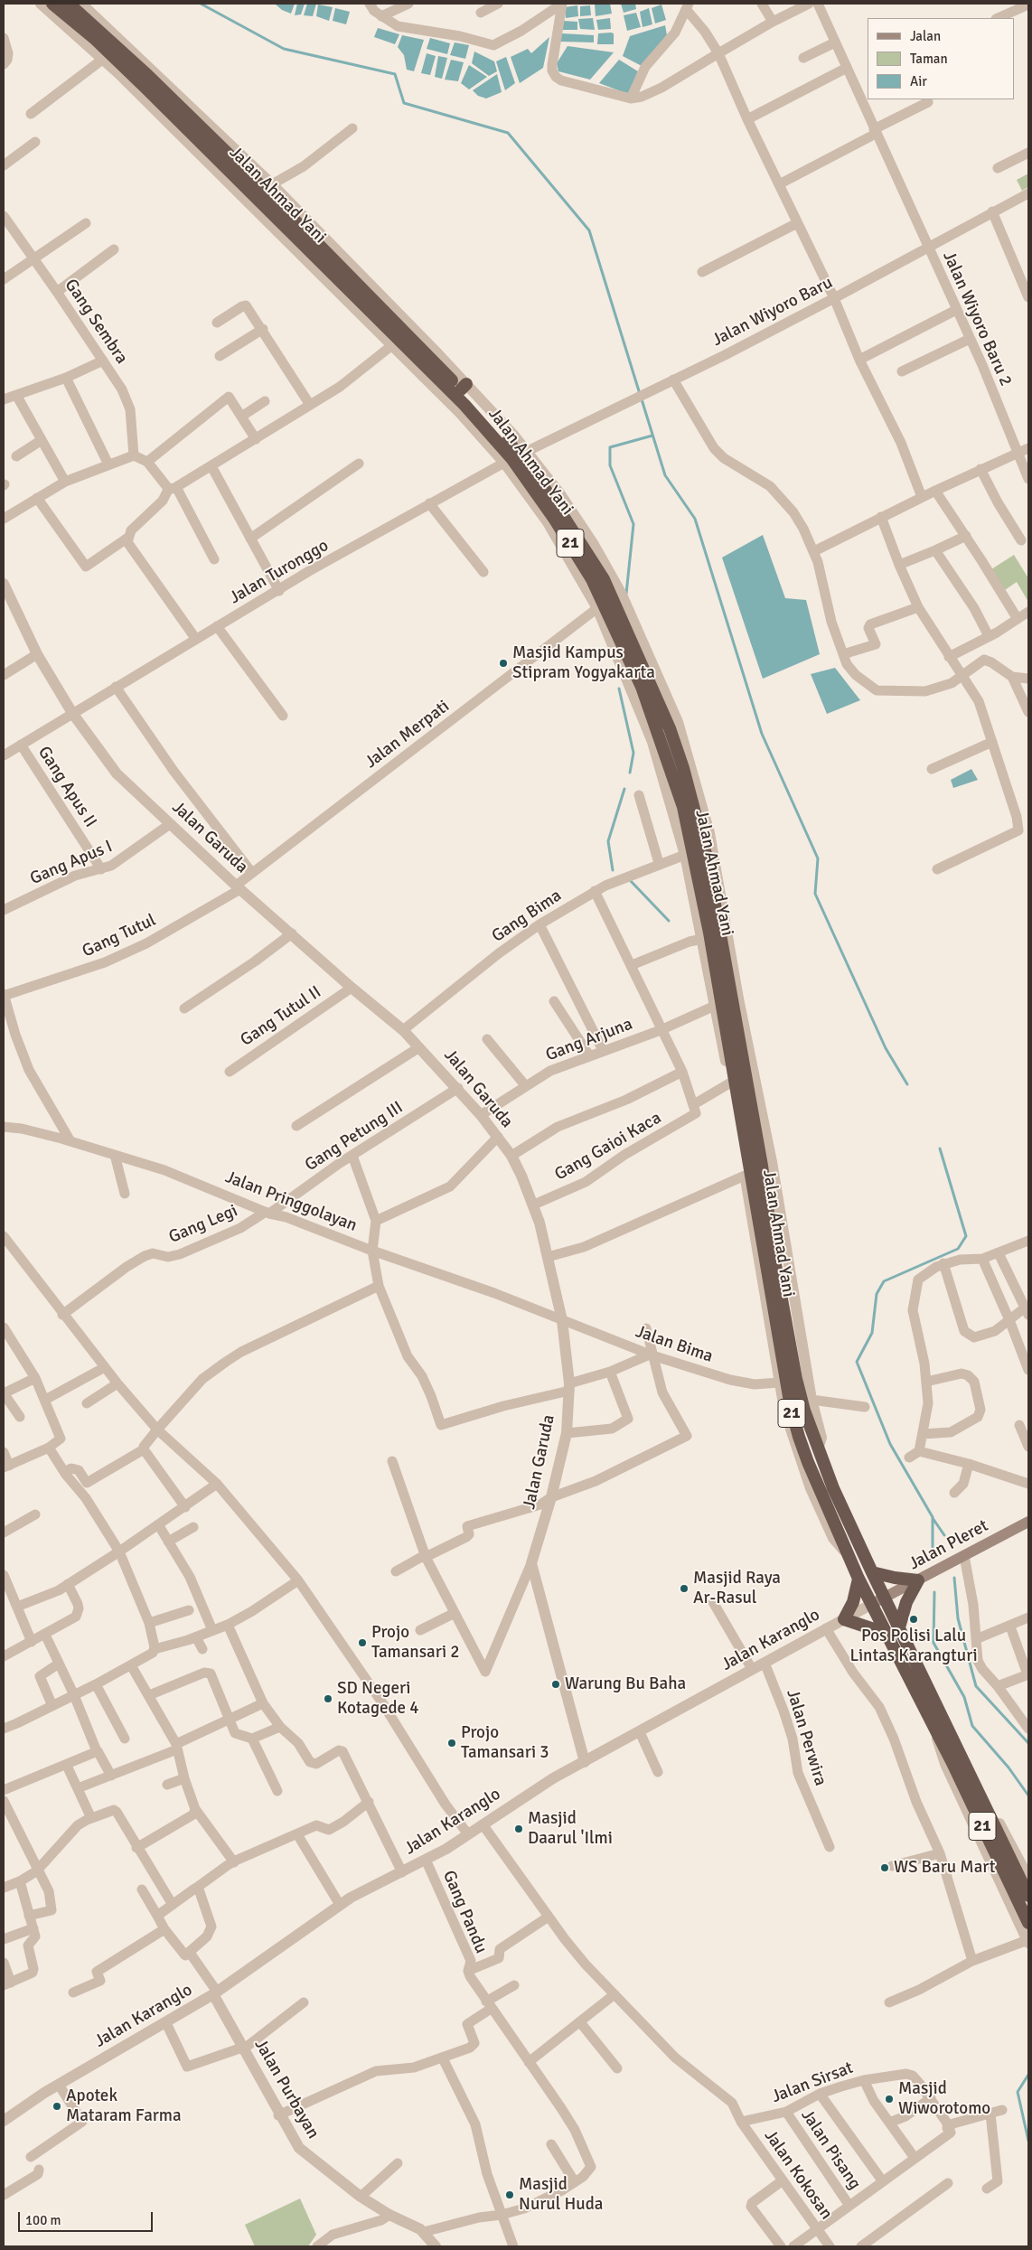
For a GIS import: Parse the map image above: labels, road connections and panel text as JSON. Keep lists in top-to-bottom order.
{
  "streets": {
    "highway": ["Jalan Ahmad Yani", "21"],
    "main road": ["Jalan Pleret", "Jalan Karanglo"],
    "street": [
      "Jalan Wiyoro Baru",
      "Jalan Wiyoro Baru 2",
      "Gang Sembra",
      "Jalan Turonggo",
      "Jalan Merpati",
      "Gang Apus II",
      "Jalan Garuda",
      "Gang Apus I",
      "Gang Bima",
      "Gang Tutul",
      "Gang Tutul II",
      "Gang Arjuna",
      "Gang Petung III",
      "Gang Gaioi Kaca",
      "Jalan Pringgolayan",
      "Gang Legi",
      "Jalan Bima",
      "Jalan Perwira",
      "Gang Pandu",
      "Jalan Sirsat",
      "Jalan Purbayan",
      "Jalan Pisang",
      "Jalan Kokosan"
    ]
  },
  "crossings": [
    ["Jalan Ahmad Yani", "Jalan Pleret"],
    ["Jalan Ahmad Yani", "Jalan Karanglo"],
    ["Jalan Wiyoro Baru", "Jalan Wiyoro Baru 2"],
    ["Jalan Turonggo", "Gang Apus II"],
    ["Jalan Turonggo", "Jalan Garuda"],
    ["Jalan Merpati", "Jalan Garuda"],
    ["Jalan Merpati", "Gang Tutul"],
    ["Gang Apus II", "Gang Apus I"],
    ["Jalan Garuda", "Gang Apus I"],
    ["Jalan Garuda", "Gang Bima"],
    ["Jalan Garuda", "Gang Tutul"],
    ["Jalan Garuda", "Gang Tutul II"],
    ["Jalan Garuda", "Gang Arjuna"],
    ["Jalan Garuda", "Gang Petung III"],
    ["Jalan Garuda", "Gang Gaioi Kaca"],
    ["Jalan Garuda", "Jalan Pringgolayan"],
    ["Jalan Garuda", "Jalan Bima"],
    ["Gang Petung III", "Jalan Pringgolayan"],
    ["Gang Petung III", "Gang Legi"],
    ["Jalan Pringgolayan", "Gang Legi"],
    ["Jalan Pringgolayan", "Jalan Bima"],
    ["Jalan Pleret", "Jalan Karanglo"],
    ["Jalan Karanglo", "Jalan Perwira"],
    ["Jalan Karanglo", "Gang Pandu"],
    ["Jalan Karanglo", "Jalan Purbayan"],
    ["Jalan Karanglo", "Jalan Kokosan"],
    ["Jalan Sirsat", "Jalan Pisang"],
    ["Jalan Sirsat", "Jalan Kokosan"]
  ],
  "places": [
    "Masjid Kampus Stipram Yogyakarta",
    "Masjid Raya Ar-Rasul",
    "Pos Polisi Lalu Lintas Karangturi",
    "Projo Tamansari 2",
    "Warung Bu Baha",
    "SD Negeri Kotagede 4",
    "Projo Tamansari 3",
    "Masjid Daarul 'Ilmi",
    "WS Baru Mart",
    "Masjid Wiworotomo",
    "Apotek Mataram Farma",
    "Masjid Nurul Huda"
  ],
  "legend": ["Jalan", "Taman", "Air"],
  "scale_bar": "100 m"
}
